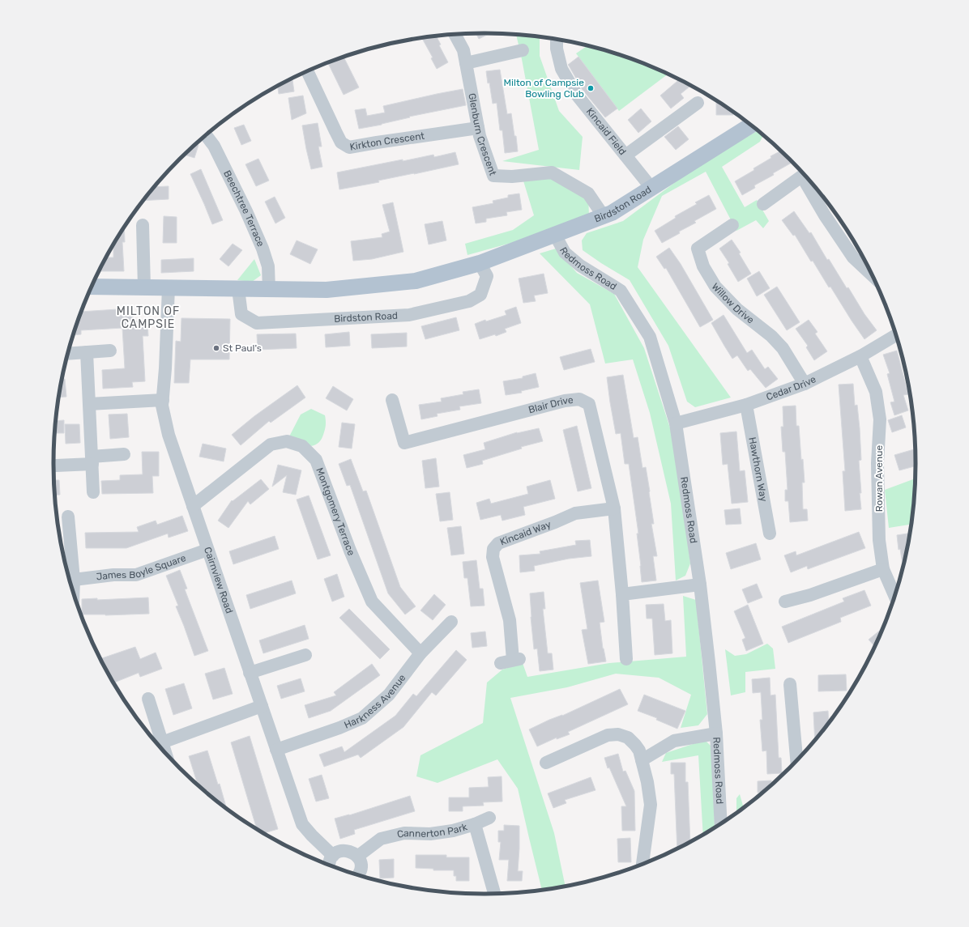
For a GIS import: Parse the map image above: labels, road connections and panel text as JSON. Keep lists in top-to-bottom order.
{
  "streets": {
    "main road": ["Birdston Road"],
    "street": [
      "Kincaid Field",
      "Glenburn Crescent",
      "Kirkton Crescent",
      "Beechtree Terrace",
      "Redmoss Road",
      "Willow Drive",
      "Cedar Drive",
      "Blair Drive",
      "Hawthorn Way",
      "Rowan Avenue",
      "Montgomery Terrace",
      "Kincaid Way",
      "James Boyle Square",
      "Cairnview Road",
      "Harkness Avenue",
      "Cannerton Park"
    ]
  },
  "crossings": [
    ["Kincaid Field", "Birdston Road"],
    ["Glenburn Crescent", "Kirkton Crescent"],
    ["Glenburn Crescent", "Birdston Road"],
    ["Birdston Road", "Beechtree Terrace"],
    ["Birdston Road", "Redmoss Road"],
    ["Birdston Road", "Cairnview Road"],
    ["Redmoss Road", "Cedar Drive"],
    ["Willow Drive", "Cedar Drive"],
    ["Cedar Drive", "Hawthorn Way"],
    ["Cedar Drive", "Rowan Avenue"],
    ["Blair Drive", "Kincaid Way"],
    ["Montgomery Terrace", "Cairnview Road"],
    ["Montgomery Terrace", "Harkness Avenue"],
    ["James Boyle Square", "Cairnview Road"],
    ["Cairnview Road", "Harkness Avenue"]
  ],
  "districts": ["MILTON OF CAMPSIE"],
  "places": ["Milton of Campsie Bowling Club", "St Paul's"]
}
